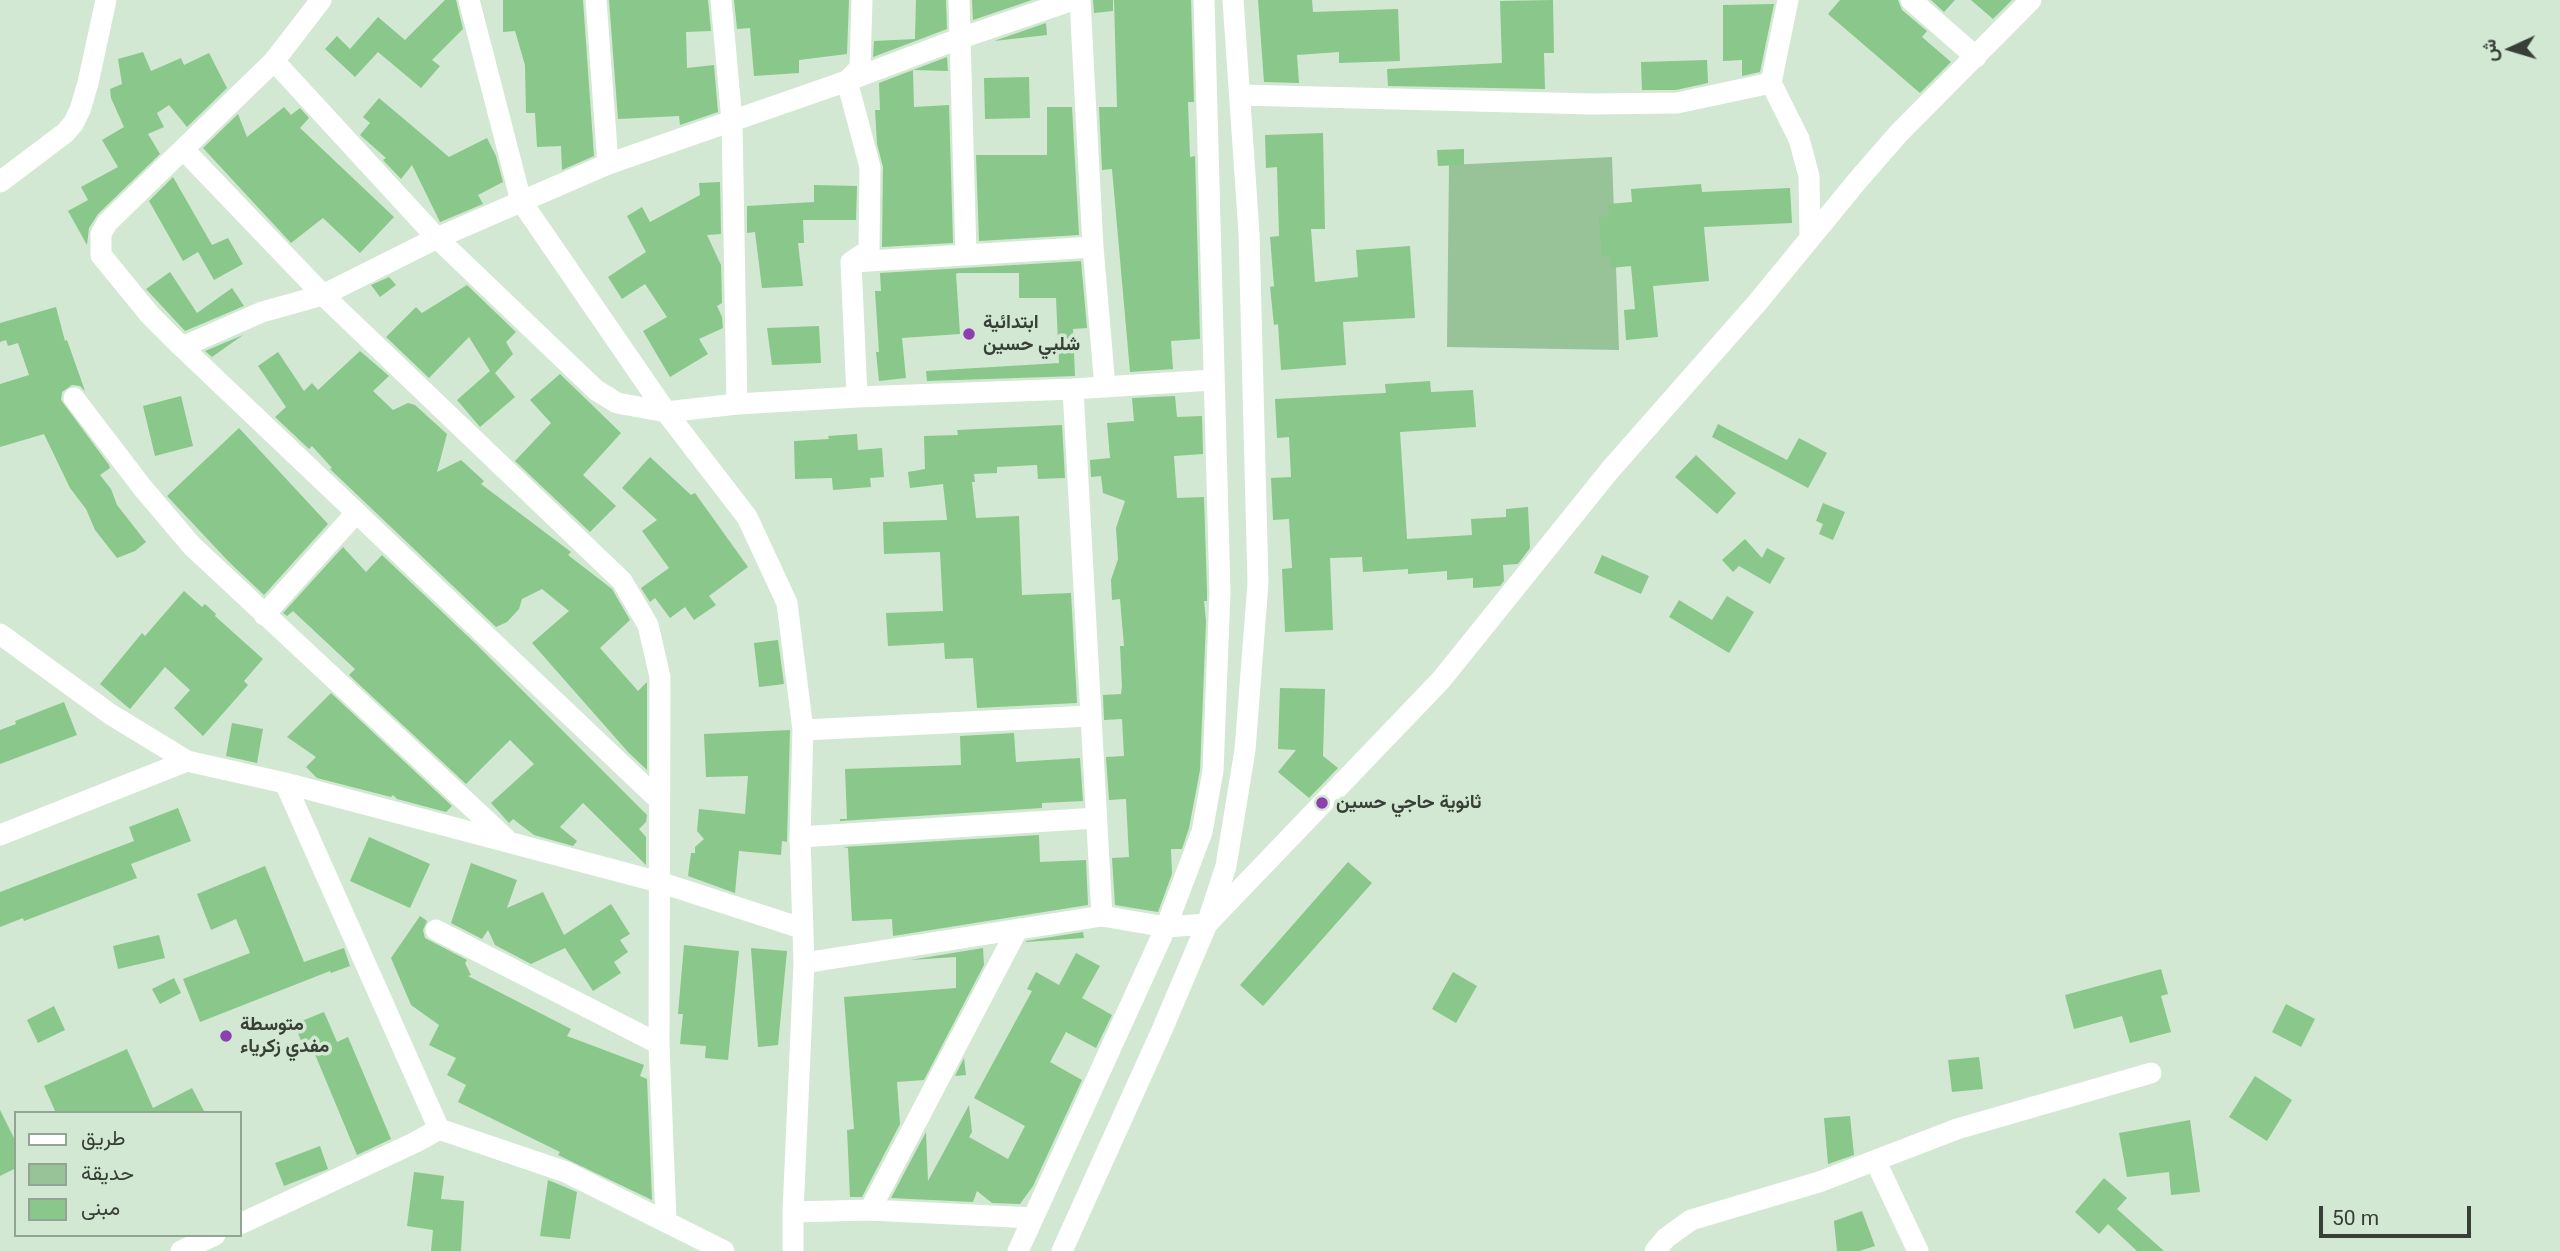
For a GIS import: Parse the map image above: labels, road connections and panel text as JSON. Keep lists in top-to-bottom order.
{
  "places": ["ابتدائية شلبي حسين", "ثانوية حاجي حسين", "متوسطة مفدي زكرياء"],
  "legend": ["طريق", "حديقة", "مبنى"],
  "scale_bar": "50 m",
  "north": "left"
}
